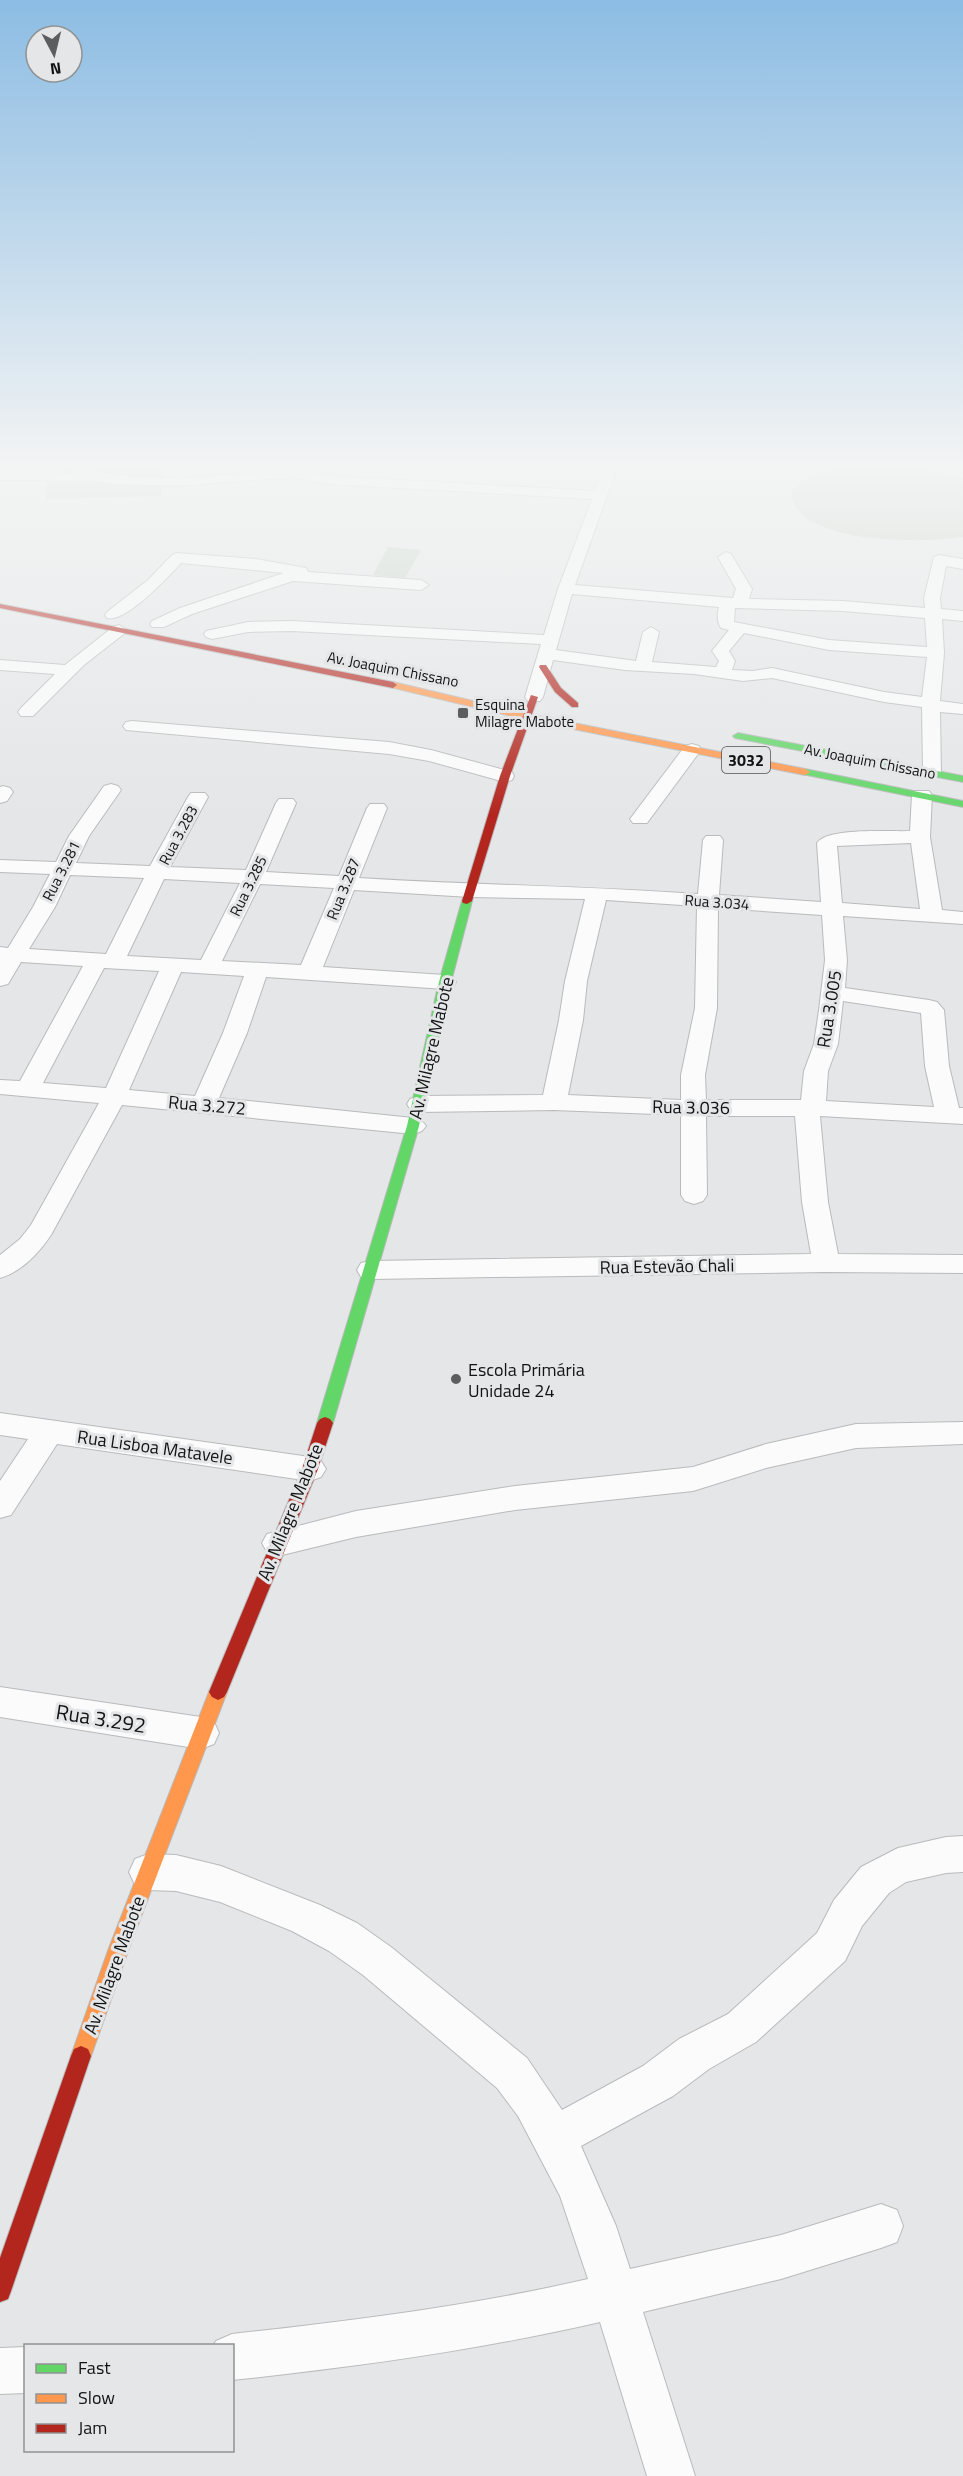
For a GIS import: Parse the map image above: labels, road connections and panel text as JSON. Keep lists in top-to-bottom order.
{
  "streets": {
    "main road": ["Av. Joaquim Chissano", "3032", "Av. Milagre Mabote"],
    "street": [
      "Rua 3.283",
      "Rua 3.281",
      "Rua 3.285",
      "Rua 3.287",
      "Rua 3.034",
      "Rua 3.005",
      "Rua 3.272",
      "Rua 3.036",
      "Rua Estevão Chali",
      "Rua Lisboa Matavele",
      "Rua 3.292"
    ]
  },
  "crossings": [
    ["Av. Joaquim Chissano", "Av. Milagre Mabote"],
    ["Rua 3.283", "Rua 3.034"],
    ["Rua 3.283", "Rua 3.272"],
    ["Rua 3.281", "Rua 3.034"],
    ["Rua 3.285", "Rua 3.034"],
    ["Rua 3.287", "Rua 3.034"],
    ["Rua 3.034", "Rua 3.005"],
    ["Rua 3.034", "Av. Milagre Mabote"],
    ["Rua 3.005", "Rua 3.036"],
    ["Rua 3.005", "Rua Estevão Chali"],
    ["Av. Milagre Mabote", "Rua 3.272"],
    ["Av. Milagre Mabote", "Rua 3.036"],
    ["Av. Milagre Mabote", "Rua Estevão Chali"],
    ["Av. Milagre Mabote", "Rua Lisboa Matavele"],
    ["Av. Milagre Mabote", "Rua 3.292"],
    ["Rua 3.272", "Rua 3.036"]
  ],
  "places": {
    "transit": ["Esquina Milagre Mabote"],
    "other": ["Escola Primária Unidade 24"]
  },
  "legend": ["Fast", "Slow", "Jam"],
  "north": "bottom"
}
